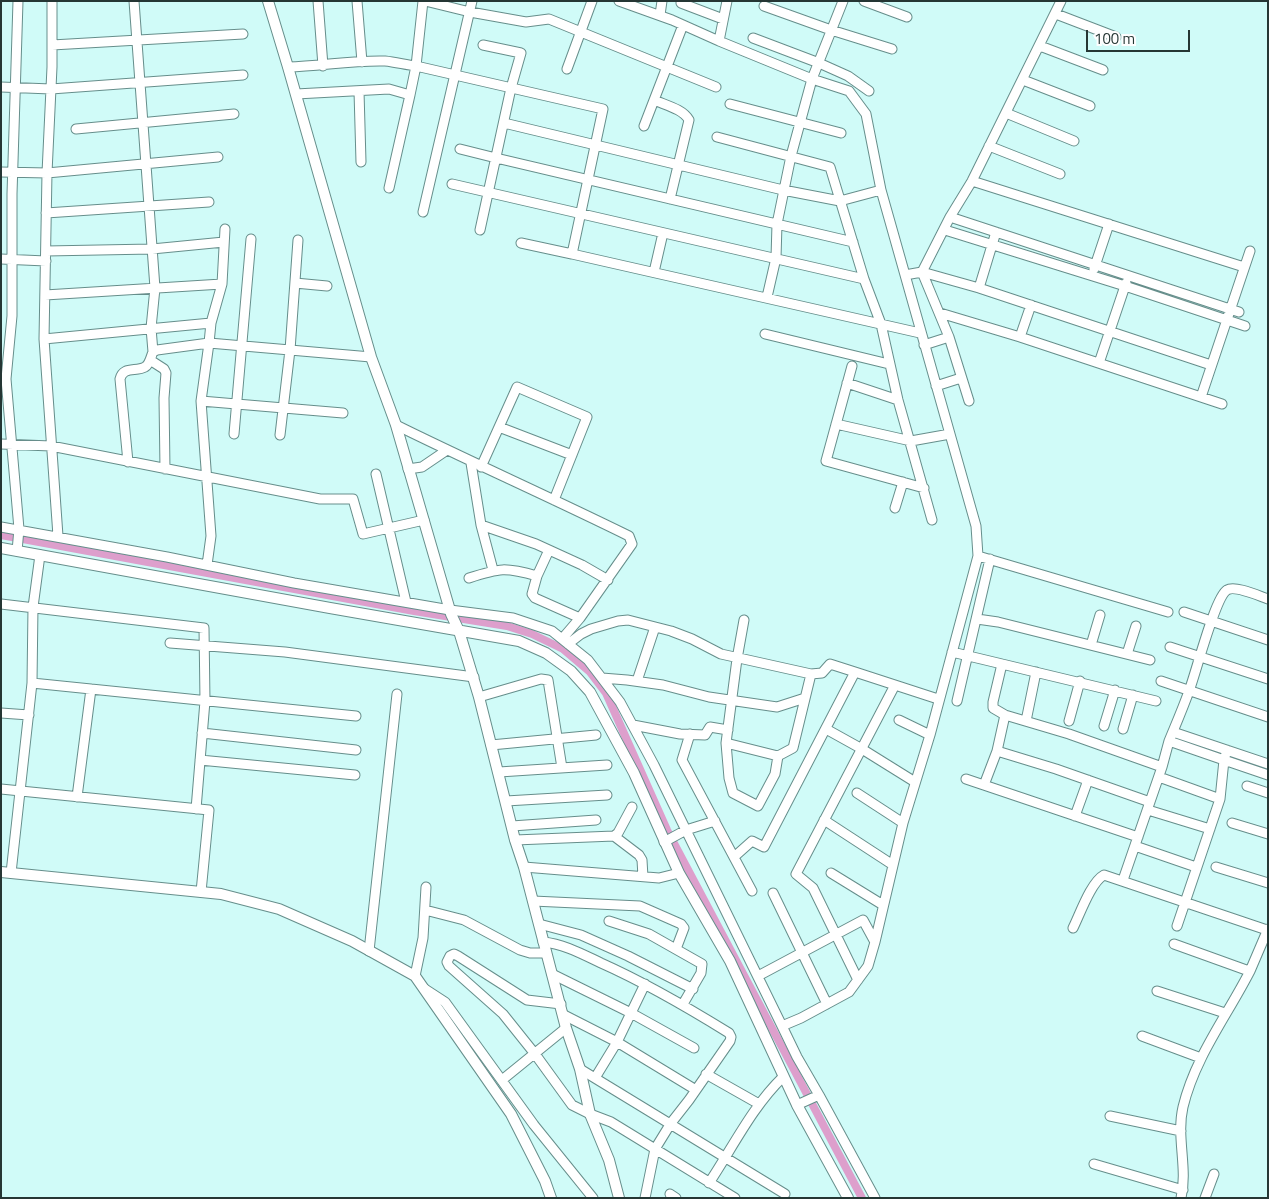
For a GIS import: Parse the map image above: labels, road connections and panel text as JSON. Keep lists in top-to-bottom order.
{
  "scale_bar": "100 m"
}
